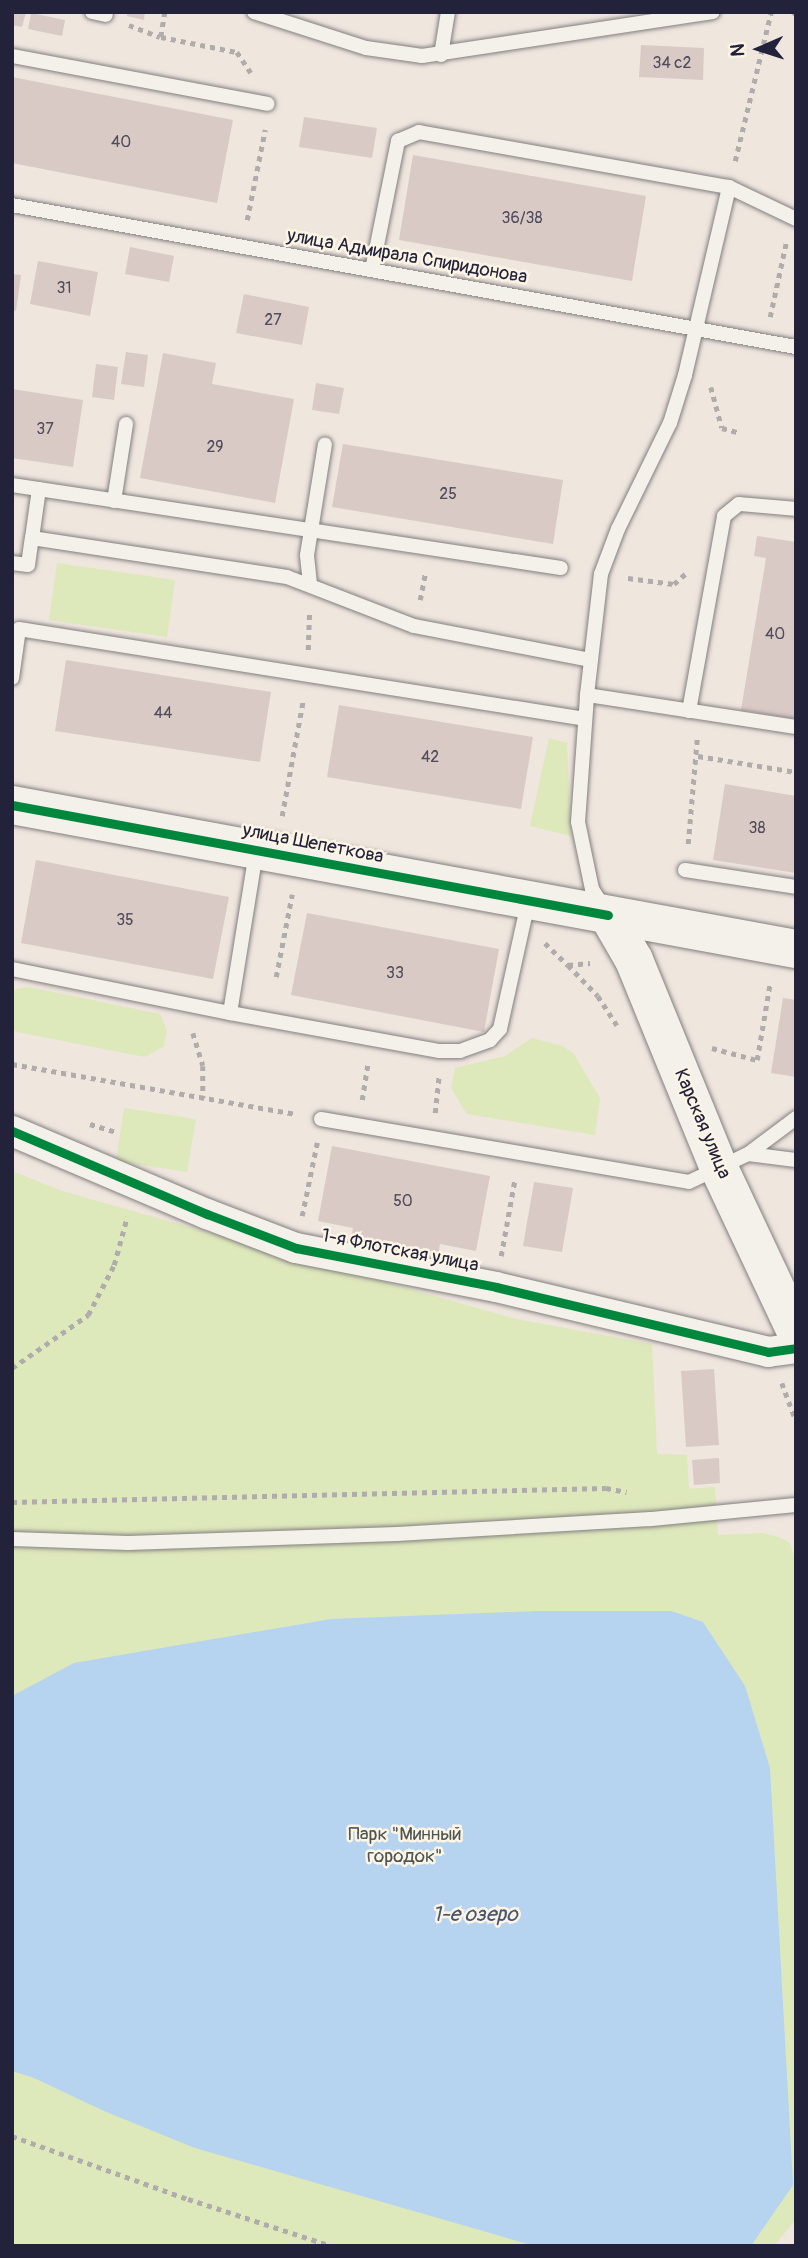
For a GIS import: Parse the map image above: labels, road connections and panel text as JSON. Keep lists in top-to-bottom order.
{
  "streets": {
    "main road": ["улица Шепеткова", "Карская улица"],
    "street": ["1-я Флотская улица"],
    "lane": ["улица Адмирала Спиридонова"]
  },
  "crossings": [
    ["улица Шепеткова", "Карская улица"]
  ],
  "water": ["1-е озеро"],
  "parks": ["Парк \"Минный городок\""],
  "house_numbers": [
    "34 с2",
    "40",
    "36/38",
    "31",
    "27",
    "37",
    "29",
    "25",
    "40",
    "44",
    "42",
    "38",
    "35",
    "33",
    "50"
  ],
  "north": "left"
}
